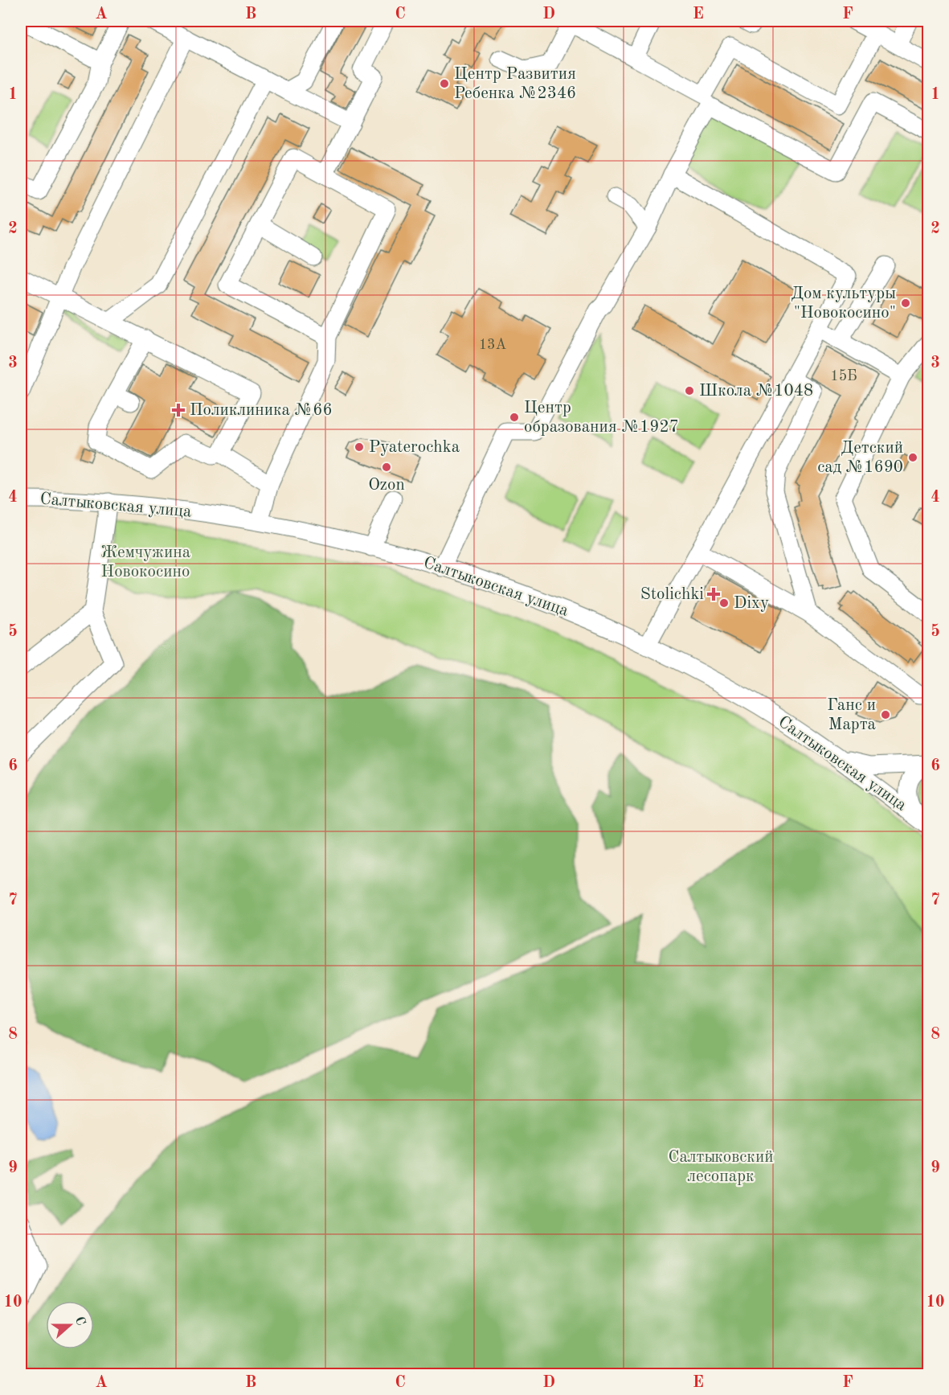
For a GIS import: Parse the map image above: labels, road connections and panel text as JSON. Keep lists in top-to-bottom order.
{
  "streets": {
    "street": ["Салтыковская улица"]
  },
  "parks": ["Жемчужина Новокосино", "Салтыковский лесопарк"],
  "places": {
    "other": [
      "Центр Развития Ребенка №2346",
      "Дом культуры \"Новокосино\"",
      "Школа №1048",
      "Центр образования №1927",
      "Pyaterochka",
      "Детский сад №1690",
      "Ozon",
      "Dixy",
      "Ганс и Марта"
    ],
    "health": ["Поликлиника №66", "Stolichki"]
  },
  "house_numbers": ["13А", "15Б"],
  "north": "right",
  "grid": {
    "columns": [
      "A",
      "B",
      "C",
      "D",
      "E",
      "F"
    ],
    "rows": [
      "1",
      "2",
      "3",
      "4",
      "5",
      "6",
      "7",
      "8",
      "9",
      "10"
    ]
  }
}
